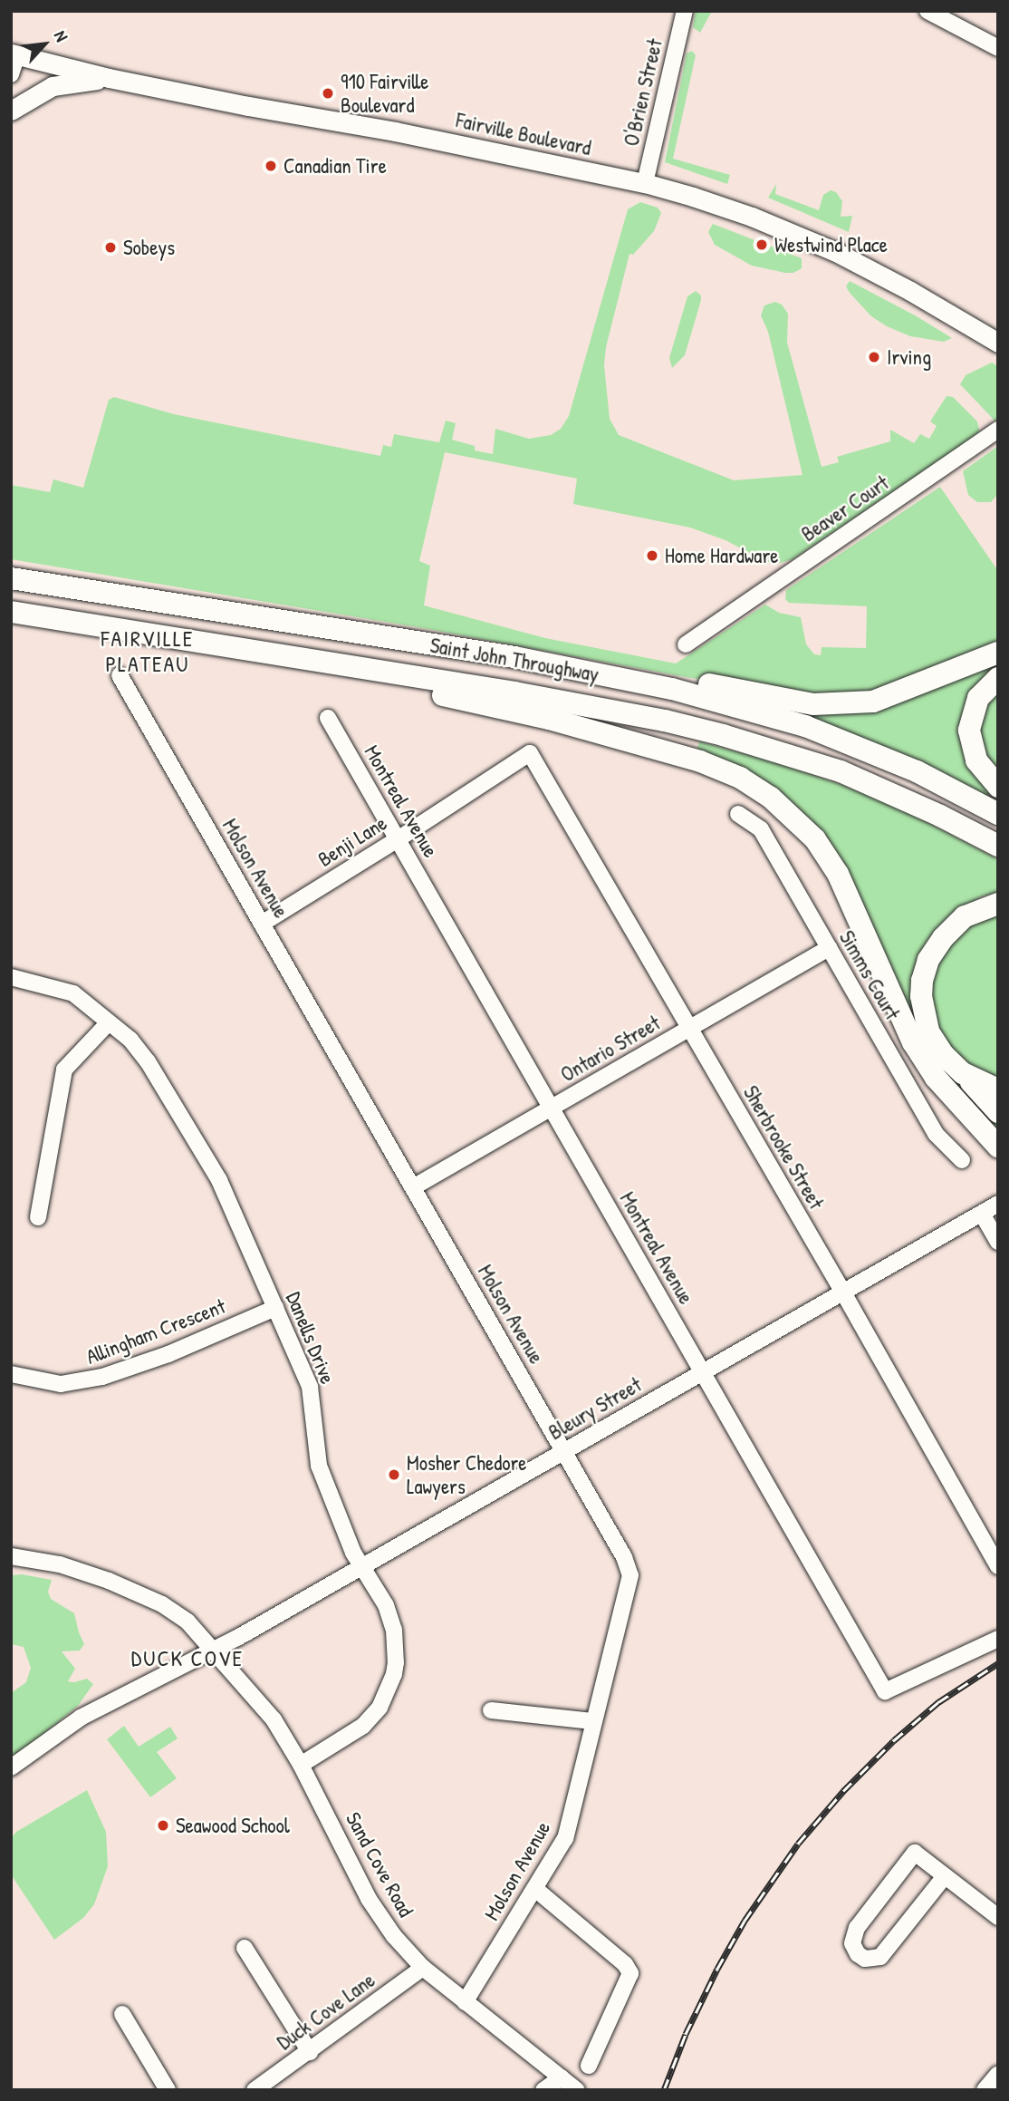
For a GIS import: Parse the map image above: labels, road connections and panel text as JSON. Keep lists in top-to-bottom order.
{
  "streets": {
    "highway": ["Saint John Throughway"],
    "main road": ["Fairville Boulevard"],
    "street": [
      "O'Brien Street",
      "Beaver Court",
      "Montreal Avenue",
      "Benji Lane",
      "Molson Avenue",
      "Simms Court",
      "Ontario Street",
      "Sherbrooke Street",
      "Allingham Crescent",
      "Danells Drive",
      "Bleury Street",
      "Sand Cove Road",
      "Duck Cove Lane"
    ]
  },
  "crossings": [
    ["O'Brien Street", "Fairville Boulevard"],
    ["Montreal Avenue", "Benji Lane"],
    ["Montreal Avenue", "Ontario Street"],
    ["Montreal Avenue", "Bleury Street"],
    ["Benji Lane", "Molson Avenue"],
    ["Benji Lane", "Sherbrooke Street"],
    ["Molson Avenue", "Ontario Street"],
    ["Molson Avenue", "Bleury Street"],
    ["Molson Avenue", "Sand Cove Road"],
    ["Simms Court", "Ontario Street"],
    ["Ontario Street", "Sherbrooke Street"],
    ["Sherbrooke Street", "Bleury Street"],
    ["Allingham Crescent", "Danells Drive"],
    ["Danells Drive", "Bleury Street"],
    ["Danells Drive", "Sand Cove Road"],
    ["Bleury Street", "Sand Cove Road"],
    ["Sand Cove Road", "Duck Cove Lane"]
  ],
  "districts": ["FAIRVILLE PLATEAU", "DUCK COVE"],
  "places": [
    "910 Fairville Boulevard",
    "Canadian Tire",
    "Westwind Place",
    "Sobeys",
    "Irving",
    "Home Hardware",
    "Mosher Chedore Lawyers",
    "Seawood School"
  ],
  "north": "top right"
}
